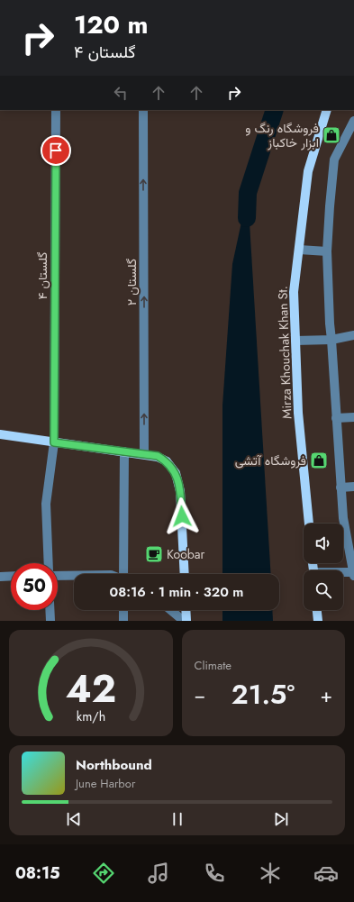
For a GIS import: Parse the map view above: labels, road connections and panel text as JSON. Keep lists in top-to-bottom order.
{
  "streets": {
    "main road": ["Mirza Khouchak Khan St."],
    "street": ["گلستان ۴", "گلستان ۲"]
  },
  "one_way": ["گلستان ۲"],
  "places": {
    "shop": ["فروشگاه رنگ و ابزار خاکباز", "فروشگاه آتشی"],
    "cafe": ["Koobar"]
  },
  "page": {
    "turn": ["120 m", "گلستان ۴"],
    "limit": "50",
    "trip": "08:16 · 1 min · 320 m",
    "tile": "Climate",
    "heat": ["−", "21.5°", "+"],
    "song": ["Northbound", "June Harbor"],
    "tabs": "08:15",
    "gauge": ["42", "km/h"]
  }
}
